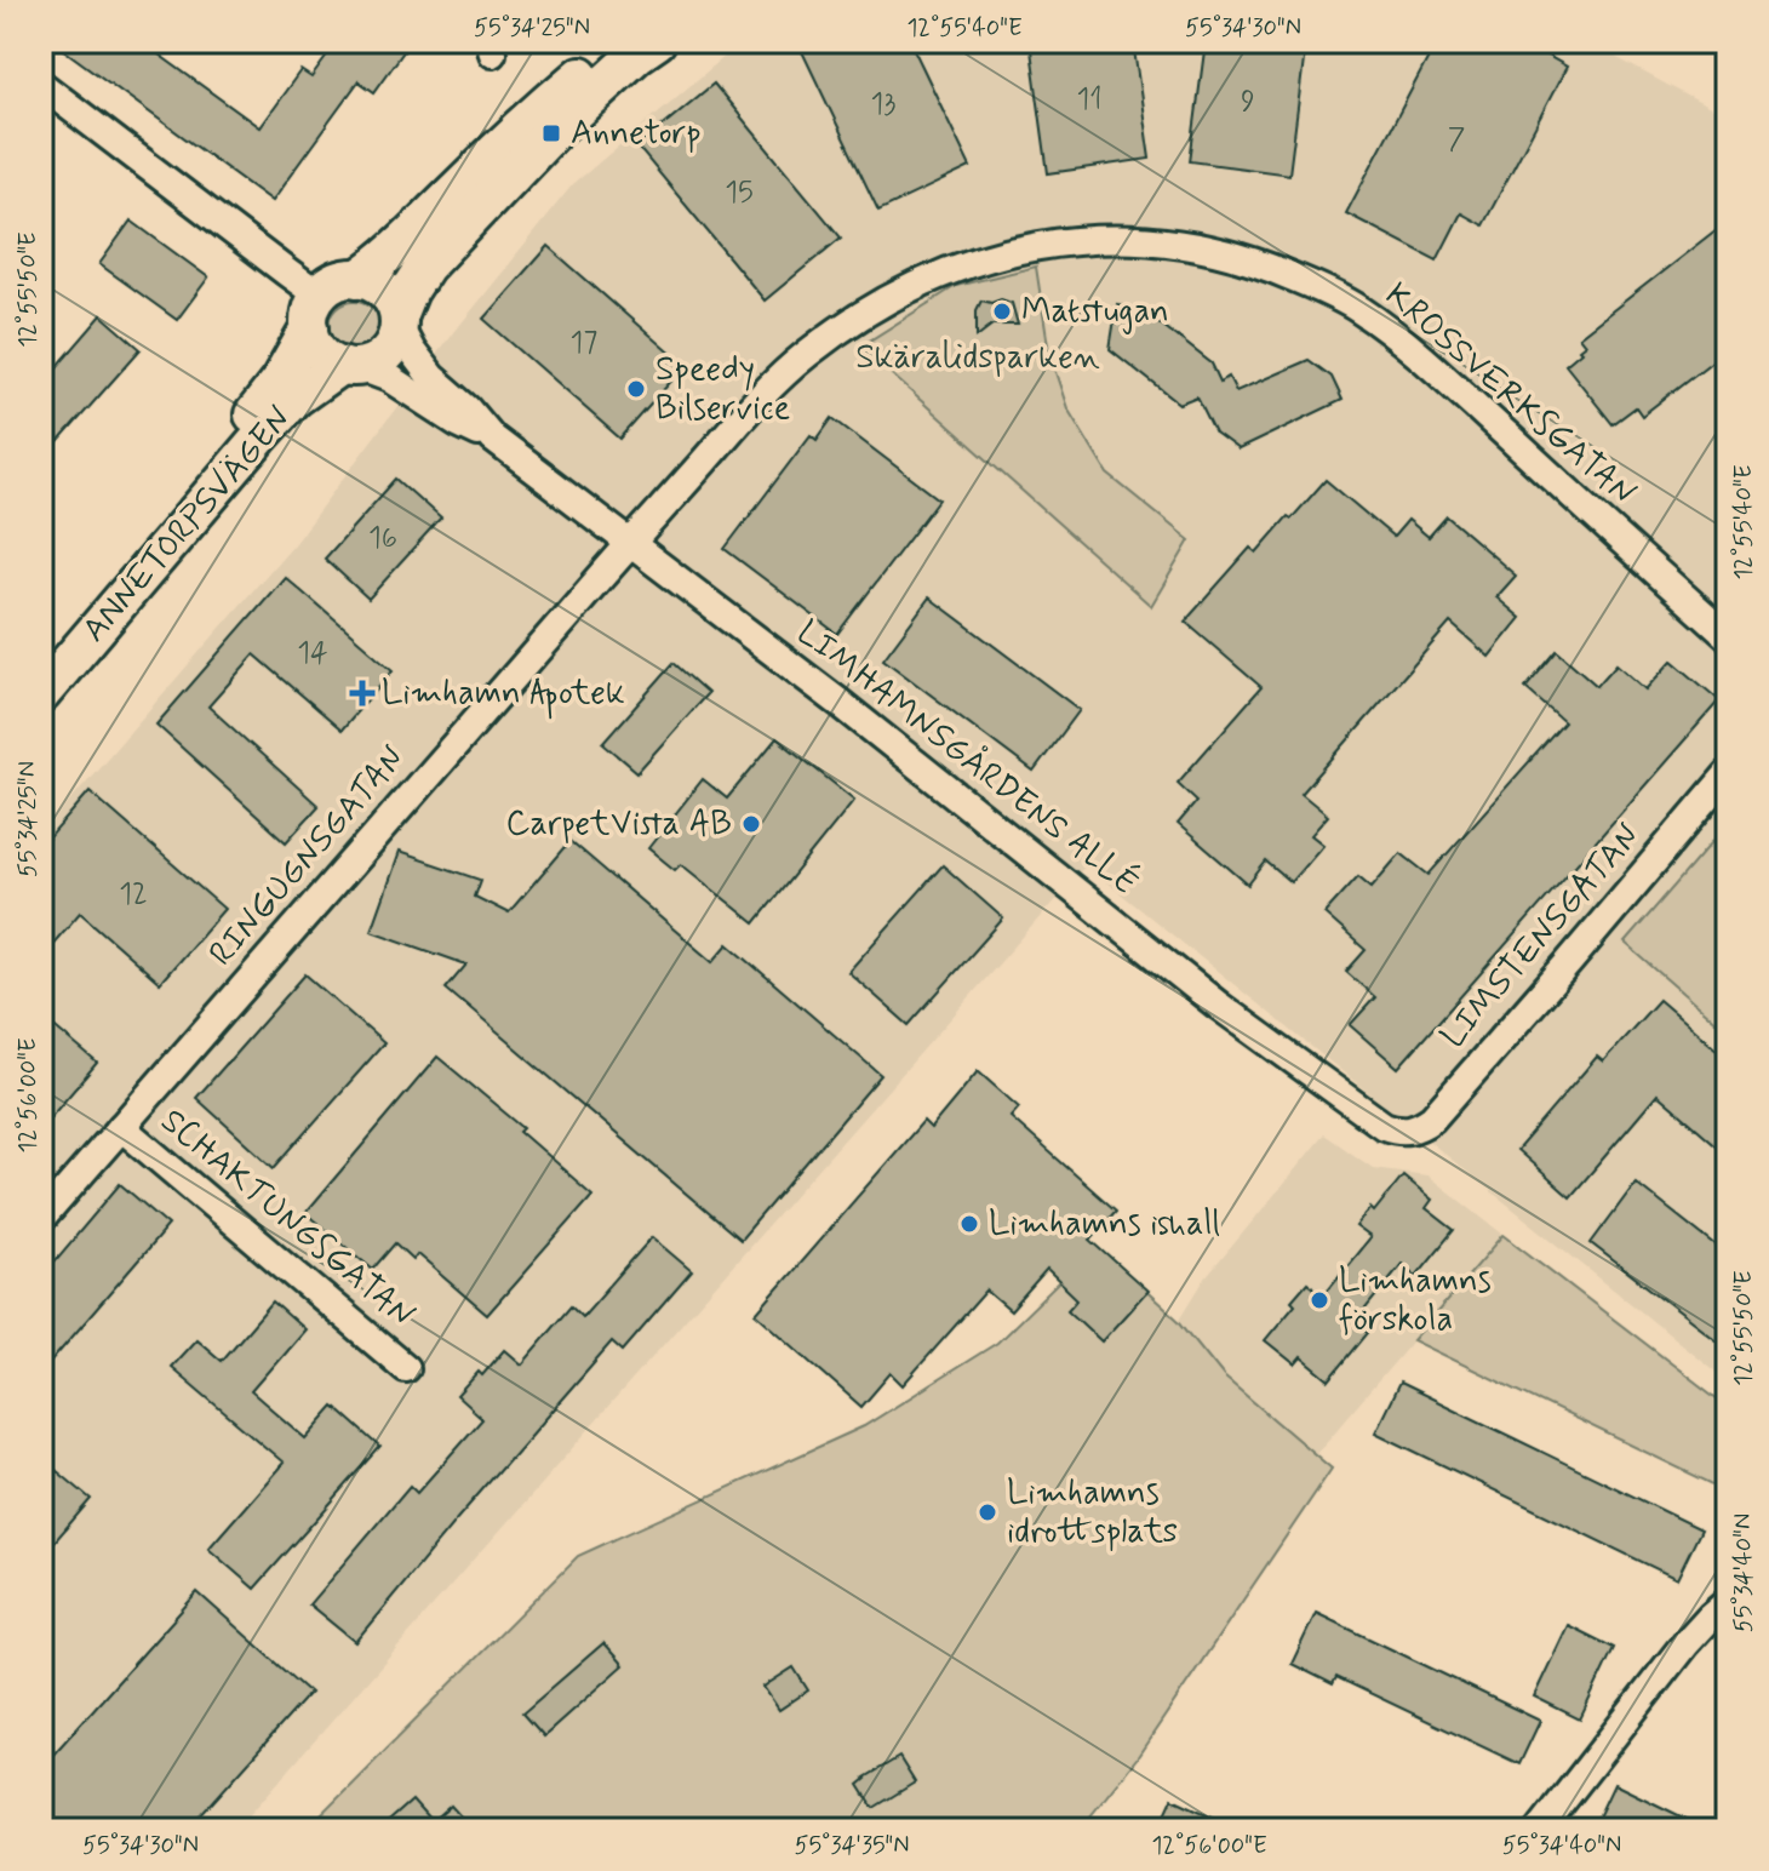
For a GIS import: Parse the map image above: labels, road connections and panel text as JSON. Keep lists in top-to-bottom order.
{
  "streets": {
    "main road": ["ANNETORPSVÄGEN"],
    "street": [
      "KROSSVERKSGATAN",
      "LIMHAMNSGÅRDENS ALLÉ",
      "RINGUGNSGATAN",
      "LIMSTENSGATAN",
      "SCHAKTUNGSGATAN"
    ]
  },
  "crossings": [
    ["KROSSVERKSGATAN", "LIMHAMNSGÅRDENS ALLÉ"],
    ["KROSSVERKSGATAN", "RINGUGNSGATAN"],
    ["ANNETORPSVÄGEN", "LIMHAMNSGÅRDENS ALLÉ"],
    ["LIMHAMNSGÅRDENS ALLÉ", "RINGUGNSGATAN"],
    ["LIMHAMNSGÅRDENS ALLÉ", "LIMSTENSGATAN"],
    ["RINGUGNSGATAN", "SCHAKTUNGSGATAN"]
  ],
  "parks": ["Skäralidsparken"],
  "places": {
    "transit": ["Annetorp"],
    "other": [
      "Matstugan",
      "Speedy Bilservice",
      "CarpetVista AB",
      "Limhamns ishall",
      "Limhamns förskola",
      "Limhamns idrottsplats"
    ],
    "health": ["Limhamn Apotek"]
  },
  "house_numbers": [
    "11",
    "9",
    "13",
    "7",
    "15",
    "17",
    "16",
    "14",
    "12"
  ],
  "coordinates": [
    "55°34'25\"N",
    "12°55'40\"E",
    "55°34'30\"N",
    "12°55'50\"E",
    "12°56'00\"E",
    "55°34'40\"N",
    "55°34'35\"N"
  ]
}
